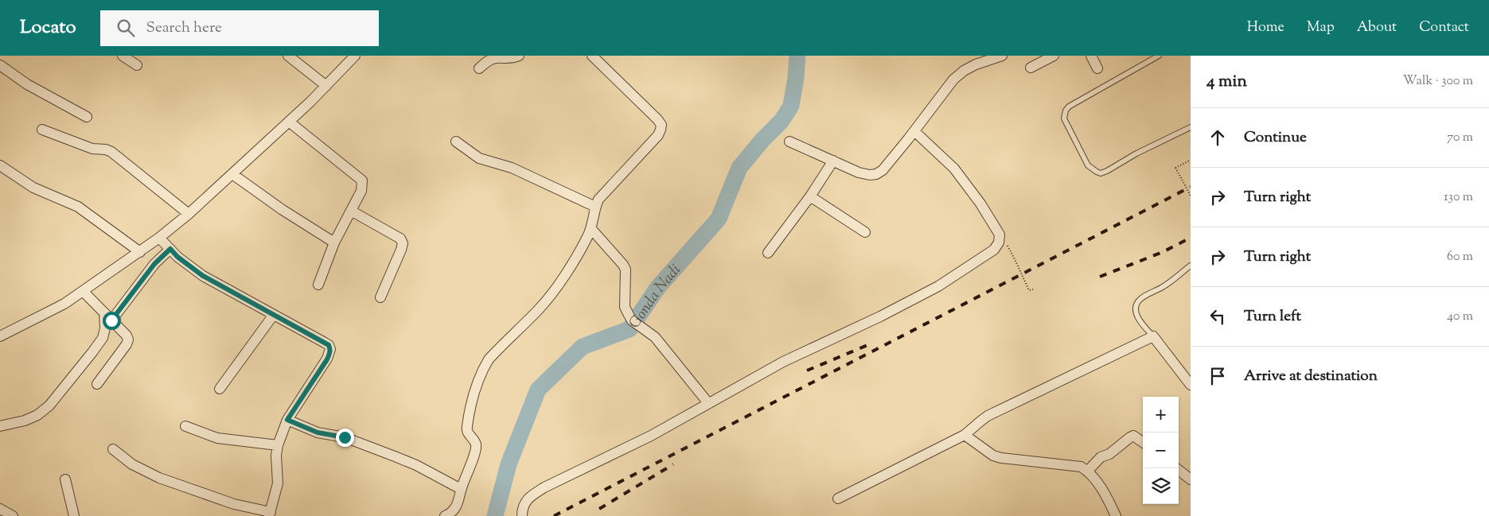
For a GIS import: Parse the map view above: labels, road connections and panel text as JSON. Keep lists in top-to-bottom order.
{
  "water": ["Gonda Nadi"],
  "page": {
    "header": "Locato",
    "search": "Search here",
    "nav": [
      "Home",
      "Map",
      "About",
      "Contact"
    ],
    "heading": ["4 min", "Walk · 300 m"],
    "list": [
      ["Continue", "70 m"],
      ["Turn right", "130 m"],
      ["Turn right", "60 m"],
      ["Turn left", "40 m"],
      "Arrive at destination"
    ],
    "map_buttons": ["+", "−"]
  }
}
